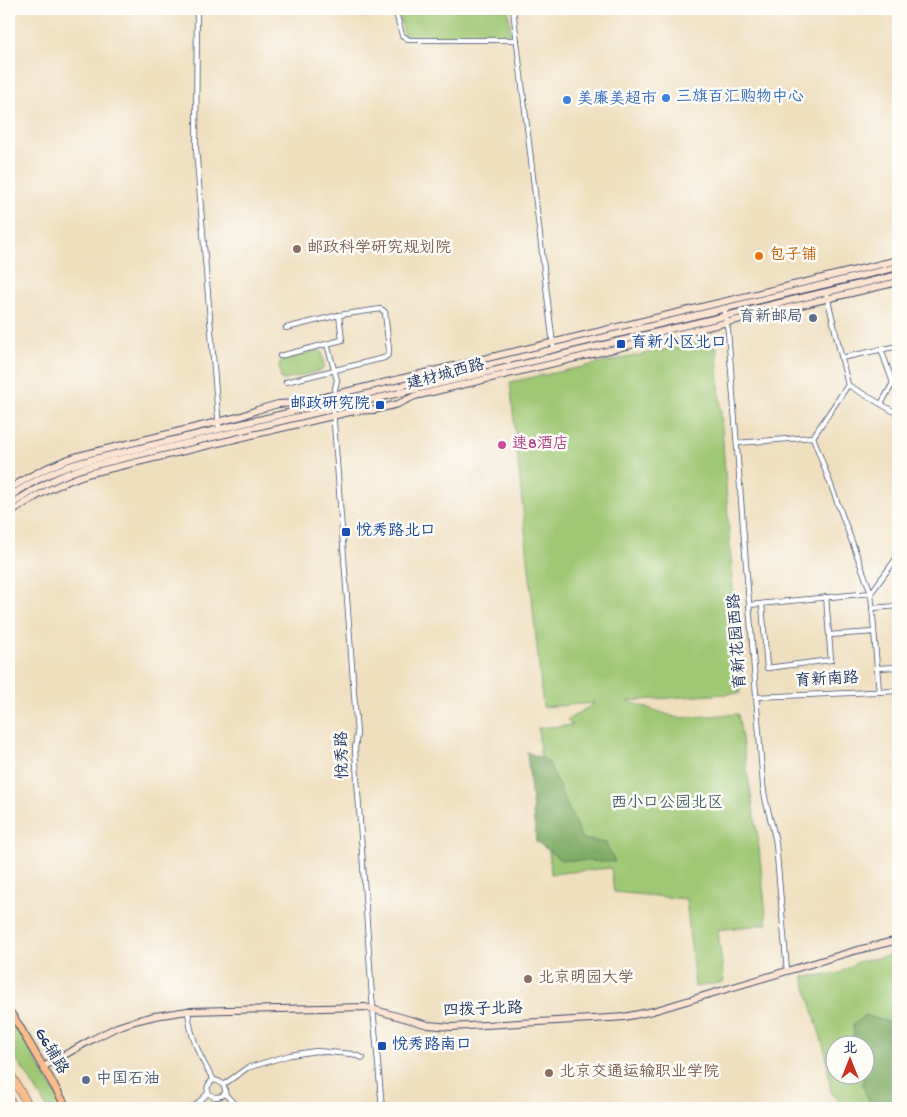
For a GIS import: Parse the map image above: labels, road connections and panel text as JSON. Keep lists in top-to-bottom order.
{
  "streets": {
    "main road": ["G6辅路"],
    "street": [
      "建材城西路",
      "育新花园西路",
      "育新南路",
      "悦秀路",
      "四拨子北路"
    ]
  },
  "crossings": [
    ["建材城西路", "育新花园西路"],
    ["建材城西路", "悦秀路"],
    ["育新花园西路", "育新南路"],
    ["育新花园西路", "四拨子北路"],
    ["悦秀路", "四拨子北路"],
    ["四拨子北路", "G6辅路"]
  ],
  "parks": ["西小口公园北区"],
  "places": {
    "other": [
      "三旗百汇购物中心",
      "美廉美超市",
      "邮政科学研究规划院",
      "包子铺",
      "育新邮局",
      "速8酒店",
      "北京明园大学",
      "北京交通运输职业学院",
      "中国石油"
    ],
    "transit": [
      "育新小区北口",
      "邮政研究院",
      "悦秀路北口",
      "悦秀路南口"
    ]
  },
  "north": "top"
}
